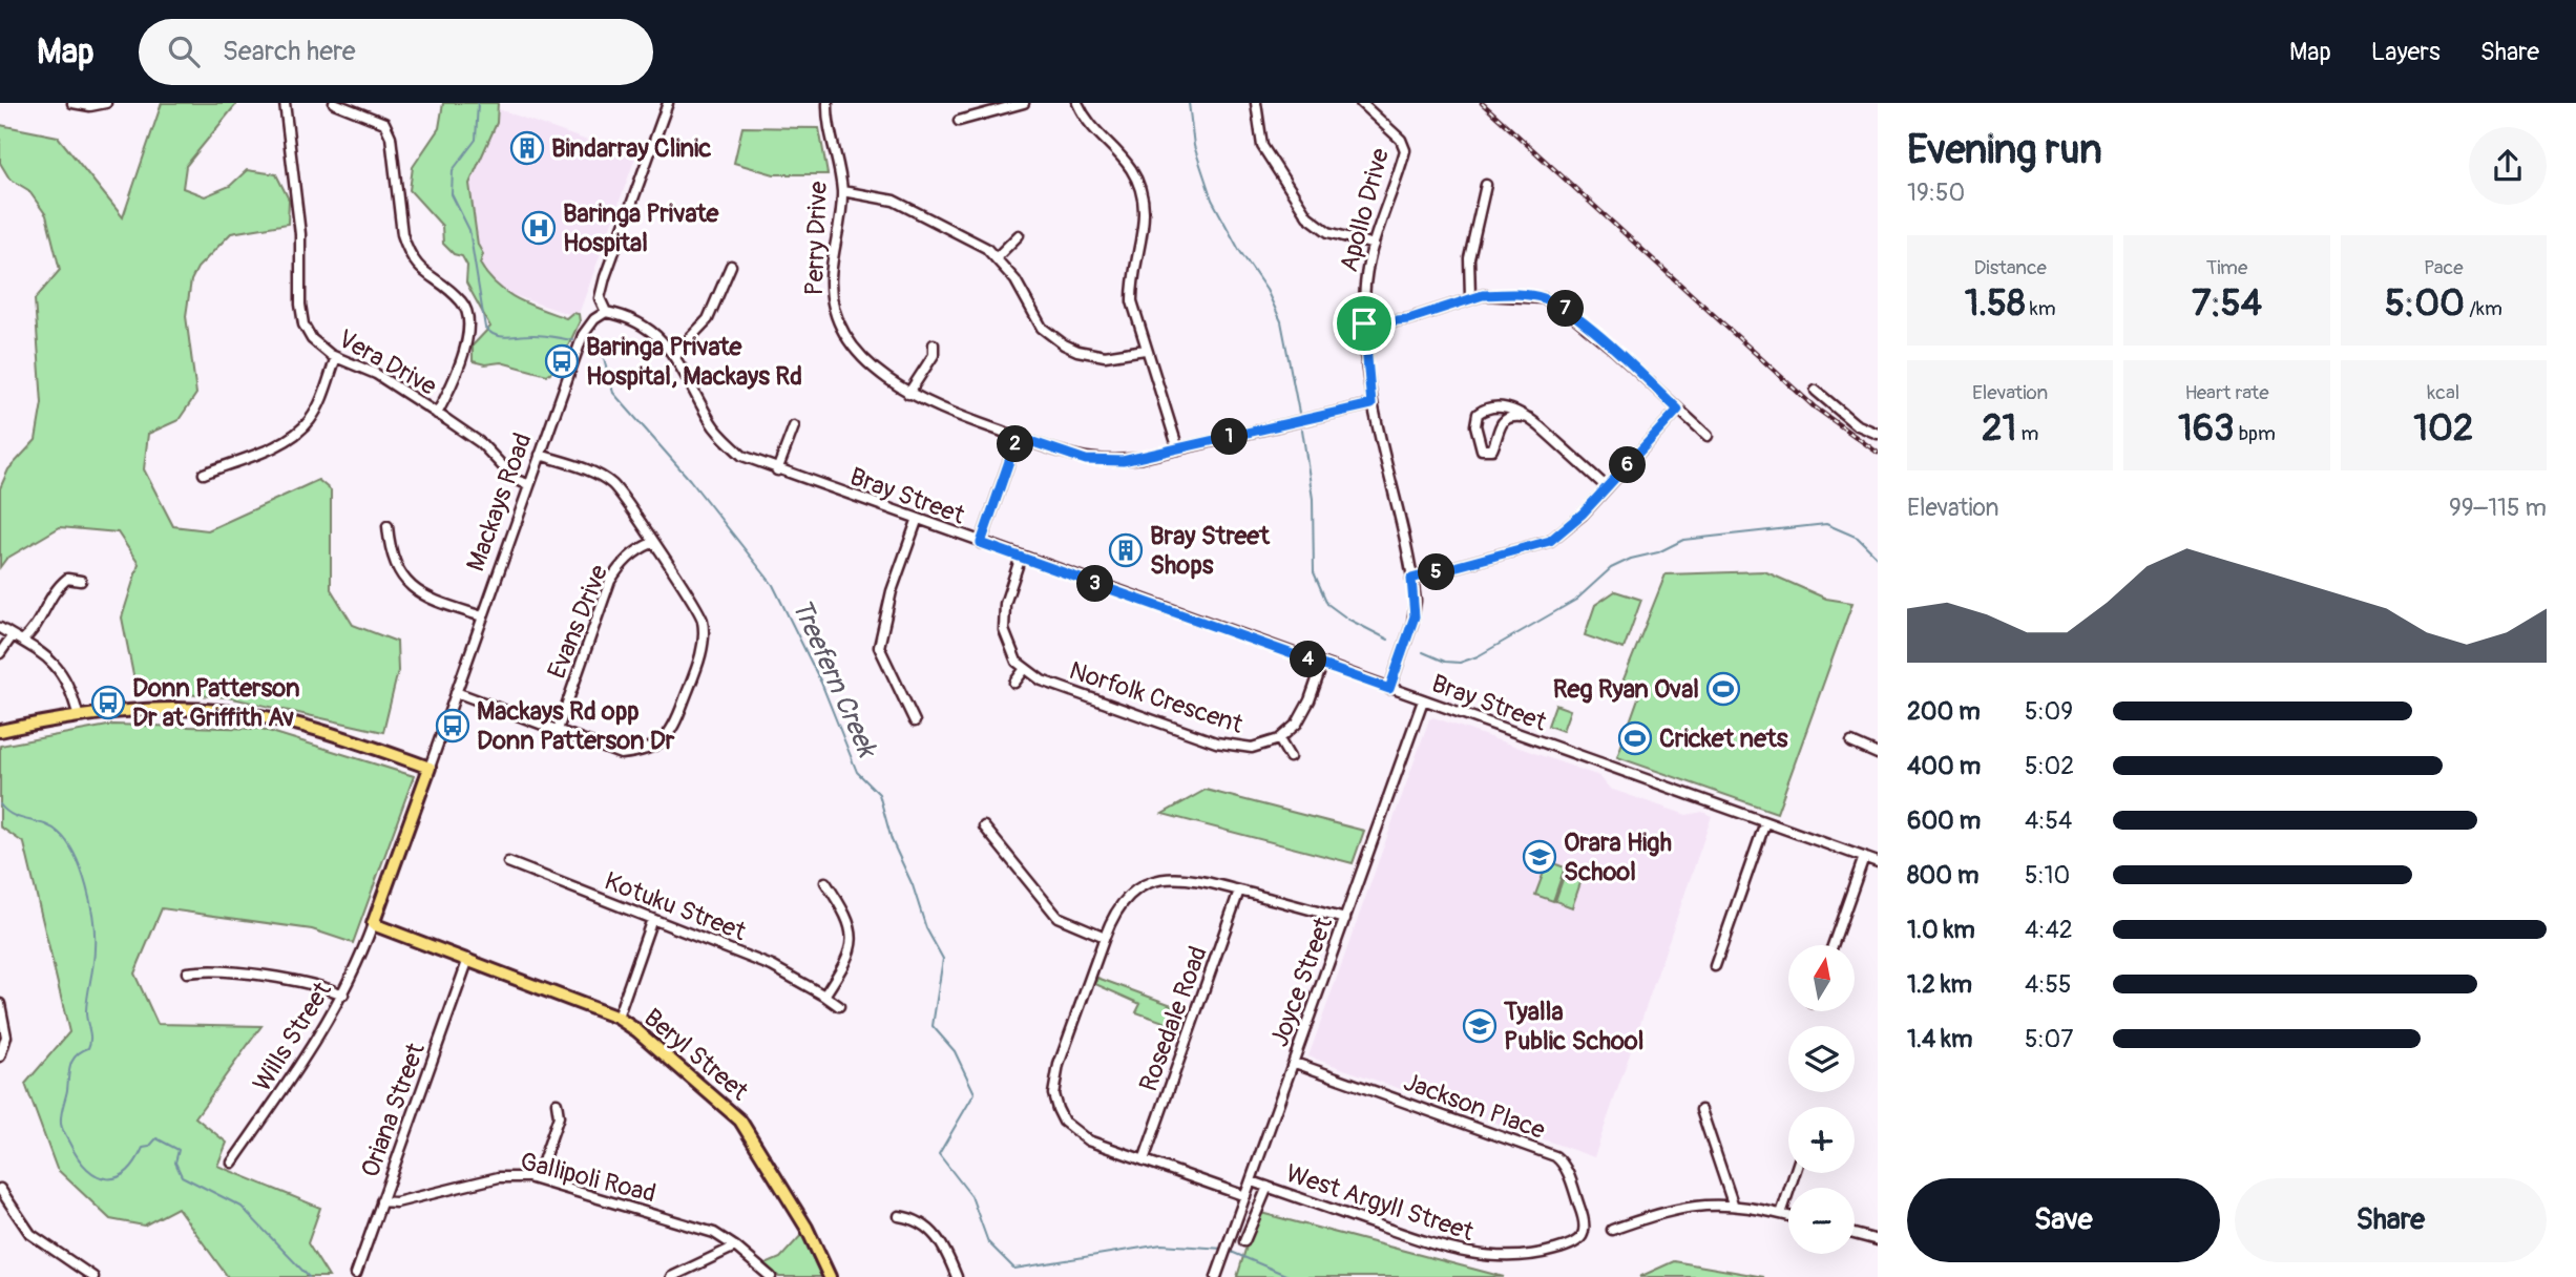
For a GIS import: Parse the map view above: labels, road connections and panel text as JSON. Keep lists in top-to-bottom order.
{
  "streets": {
    "main road": ["Mackays Road", "Beryl Street"],
    "street": [
      "Apollo Drive",
      "Perry Drive",
      "Vera Drive",
      "Bray Street",
      "Evans Drive",
      "Norfolk Crescent",
      "Kotuku Street",
      "Joyce Street",
      "Rosedale Road",
      "Wills Street",
      "Jackson Place",
      "Oriana Street",
      "Gallipoli Road",
      "West Argyll Street"
    ]
  },
  "crossings": [
    ["Apollo Drive", "Perry Drive"],
    ["Apollo Drive", "Bray Street"],
    ["Vera Drive", "Mackays Road"],
    ["Bray Street", "Mackays Road"],
    ["Bray Street", "Joyce Street"],
    ["Mackays Road", "Wills Street"],
    ["Mackays Road", "Beryl Street"],
    ["Joyce Street", "Jackson Place"],
    ["Joyce Street", "West Argyll Street"],
    ["Wills Street", "Beryl Street"],
    ["Beryl Street", "Oriana Street"],
    ["Jackson Place", "West Argyll Street"],
    ["Oriana Street", "Gallipoli Road"]
  ],
  "water": ["Treefern Creek"],
  "places": {
    "building": ["Bindarray Clinic", "Bray Street Shops"],
    "hospital": ["Baringa Private Hospital"],
    "bus stop": ["Baringa Private Hospital, Mackays Rd", "Donn Patterson Dr at Griffith Av", "Mackays Rd opp Donn Patterson Dr"],
    "sports": ["Reg Ryan Oval", "Cricket nets"],
    "school or university": ["Orara High School", "Tyalla Public School"]
  },
  "north": "top",
  "page": {
    "header": "Map",
    "search": "Search here",
    "nav": ["Map", "Layers", "Share"],
    "heading": ["Evening run", "19:50"],
    "stats": [
      ["Distance", "1.58 km"],
      ["Time", "7:54"],
      ["Pace", "5:00 /km"],
      ["Elevation", "21 m"],
      ["Heart rate", "163 bpm"],
      ["kcal", "102"]
    ],
    "pins": [
      "7",
      "1",
      "2",
      "6",
      "5",
      "3",
      "4"
    ],
    "chart": ["Elevation", "99–115 m"],
    "list": [
      {
        "name": "200 m",
        "note": "5:09"
      },
      {
        "name": "400 m",
        "note": "5:02"
      },
      {
        "name": "600 m",
        "note": "4:54"
      },
      {
        "name": "800 m",
        "note": "5:10"
      },
      {
        "name": "1.0 km",
        "note": "4:42"
      },
      {
        "name": "1.2 km",
        "note": "4:55"
      },
      {
        "name": "1.4 km",
        "note": "5:07"
      }
    ],
    "map_buttons": ["+", "−"],
    "buttons": ["Save", "Share"]
  }
}
